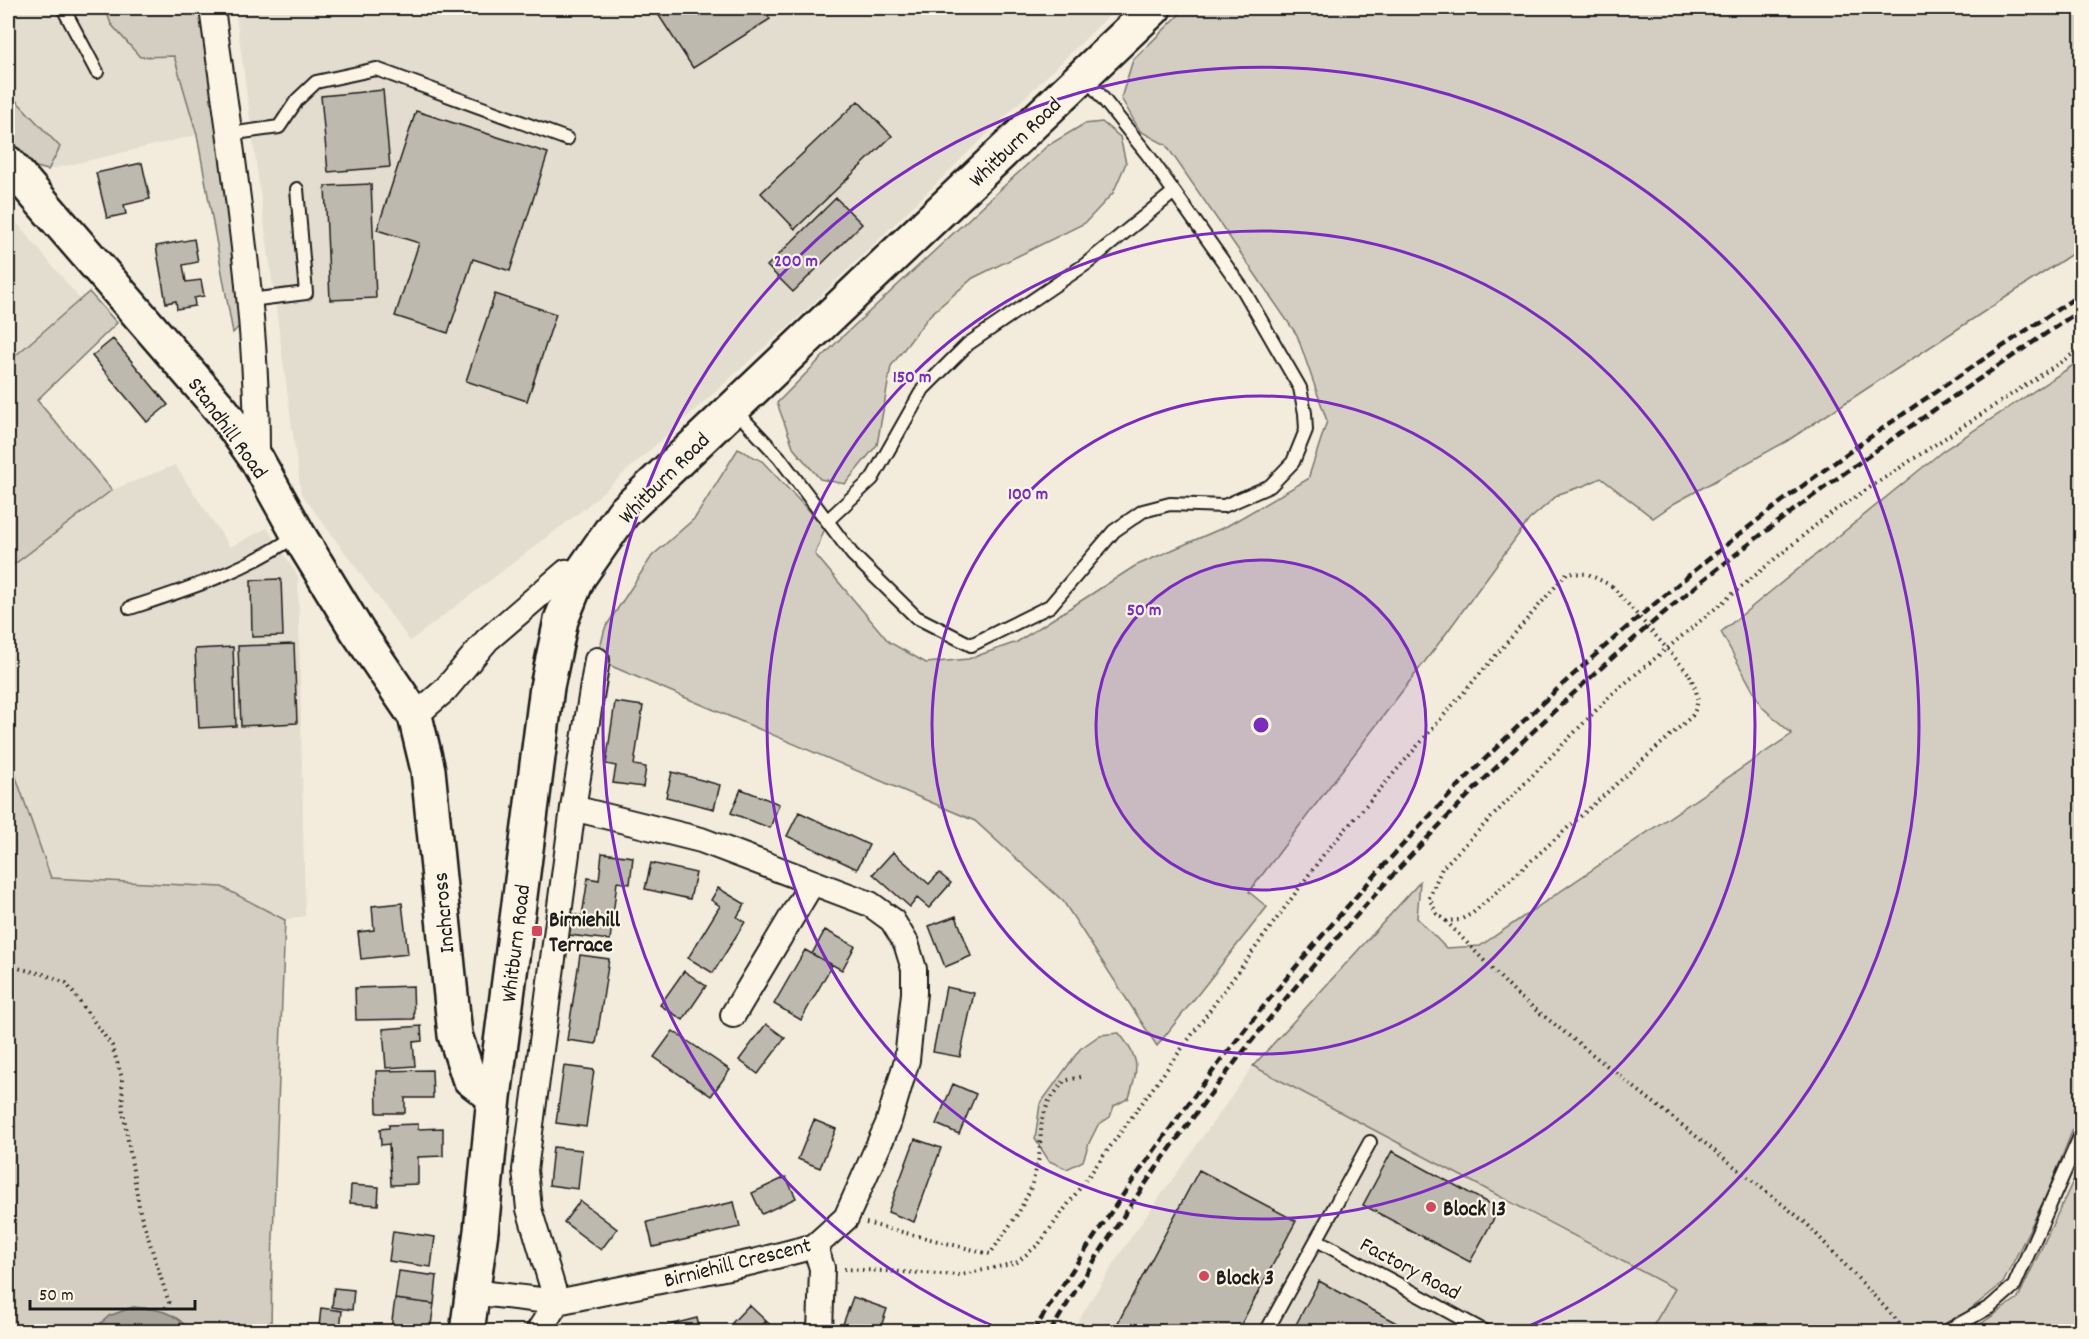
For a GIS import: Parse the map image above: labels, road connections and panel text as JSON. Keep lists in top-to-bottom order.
{
  "streets": {
    "main road": ["Whitburn Road", "Standhill Road", "Inchcross"],
    "street": ["Birniehill Crescent"],
    "lane": ["Factory Road"]
  },
  "crossings": [
    ["Whitburn Road", "Inchcross"],
    ["Whitburn Road", "Birniehill Crescent"],
    ["Standhill Road", "Inchcross"]
  ],
  "places": {
    "transit": ["Birniehill Terrace"],
    "other": ["Block 13", "Block 3"]
  },
  "scale_bar": "50 m",
  "rings": [
    "200 m",
    "150 m",
    "100 m",
    "50 m"
  ]
}
